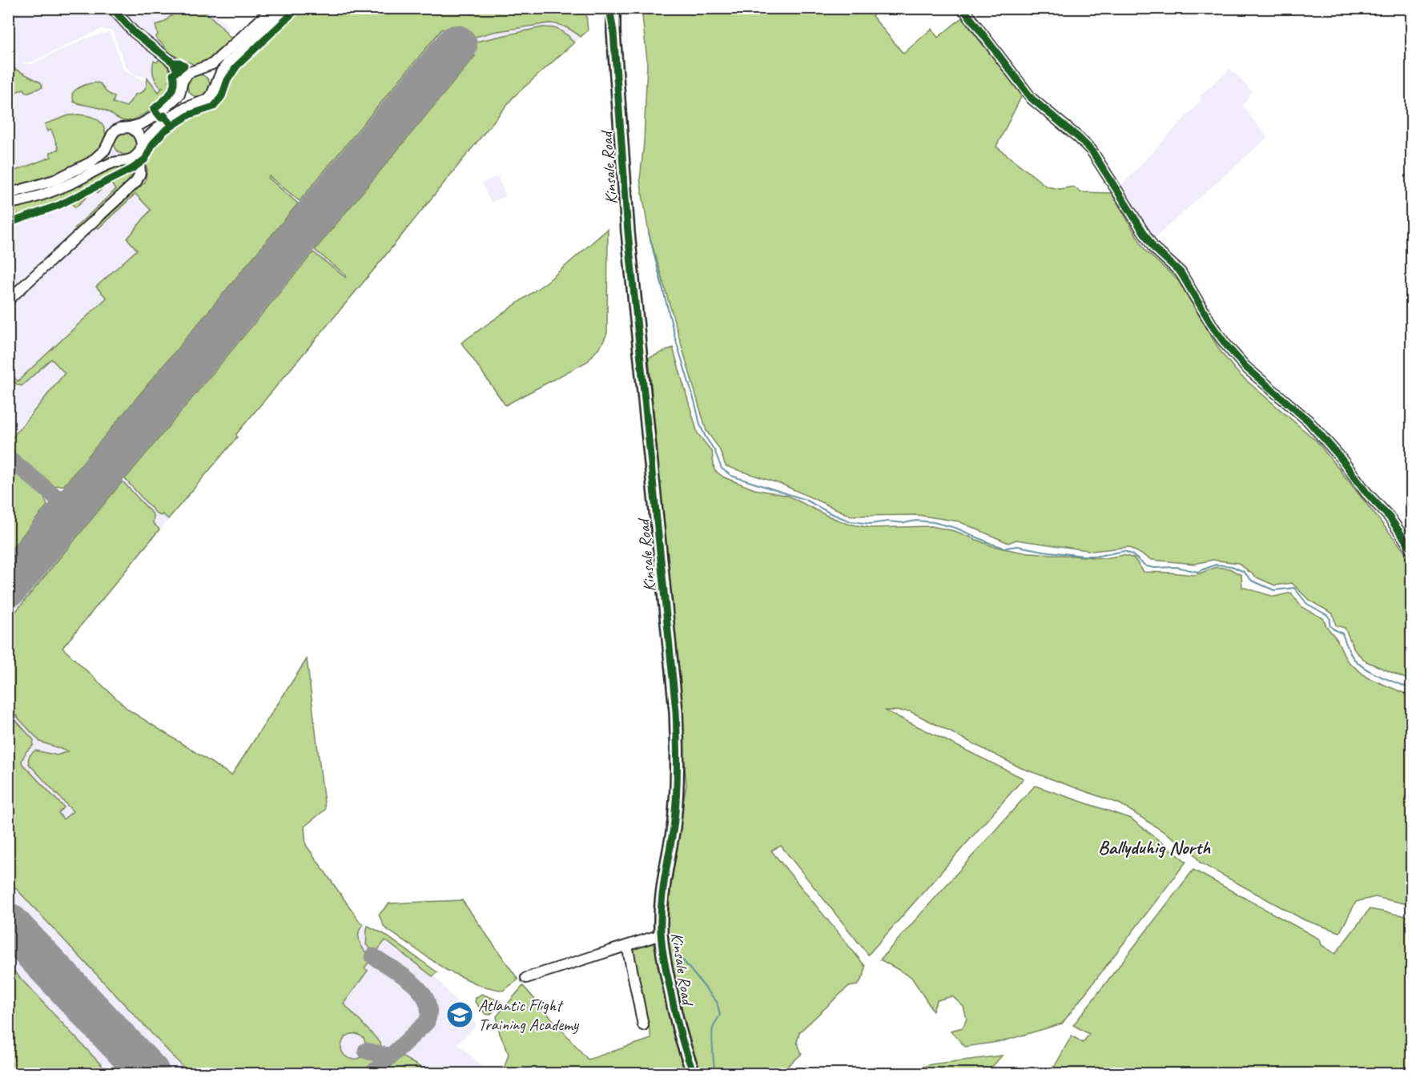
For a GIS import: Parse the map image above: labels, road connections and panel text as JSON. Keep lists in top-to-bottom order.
{
  "streets": {
    "main road": ["Kinsale Road"]
  },
  "districts": ["Ballyduhig North"],
  "places": {
    "school or university": ["Atlantic Flight Training Academy"]
  }
}
